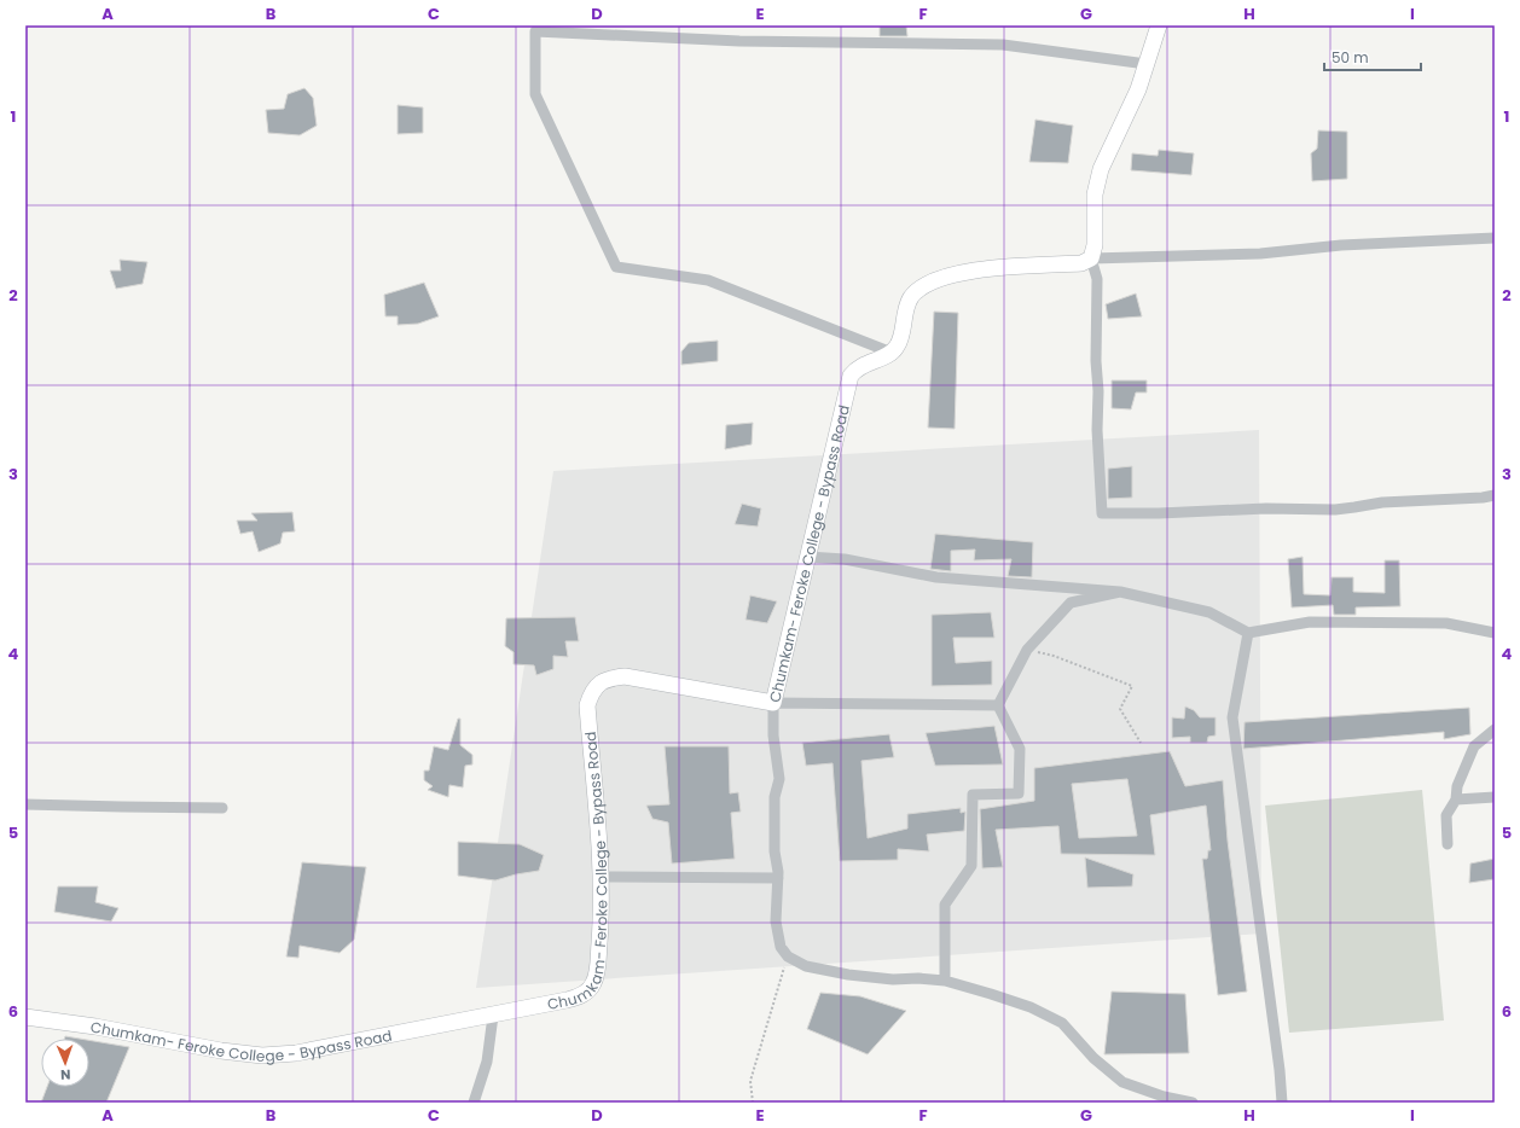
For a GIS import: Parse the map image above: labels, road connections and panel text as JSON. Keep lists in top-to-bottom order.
{
  "streets": {
    "main road": ["Chumkam- Feroke College - Bypass Road"]
  },
  "scale_bar": "50 m",
  "north": "bottom",
  "grid": {
    "columns": [
      "A",
      "B",
      "C",
      "D",
      "E",
      "F",
      "G",
      "H",
      "I"
    ],
    "rows": [
      "1",
      "2",
      "3",
      "4",
      "5",
      "6"
    ]
  }
}
